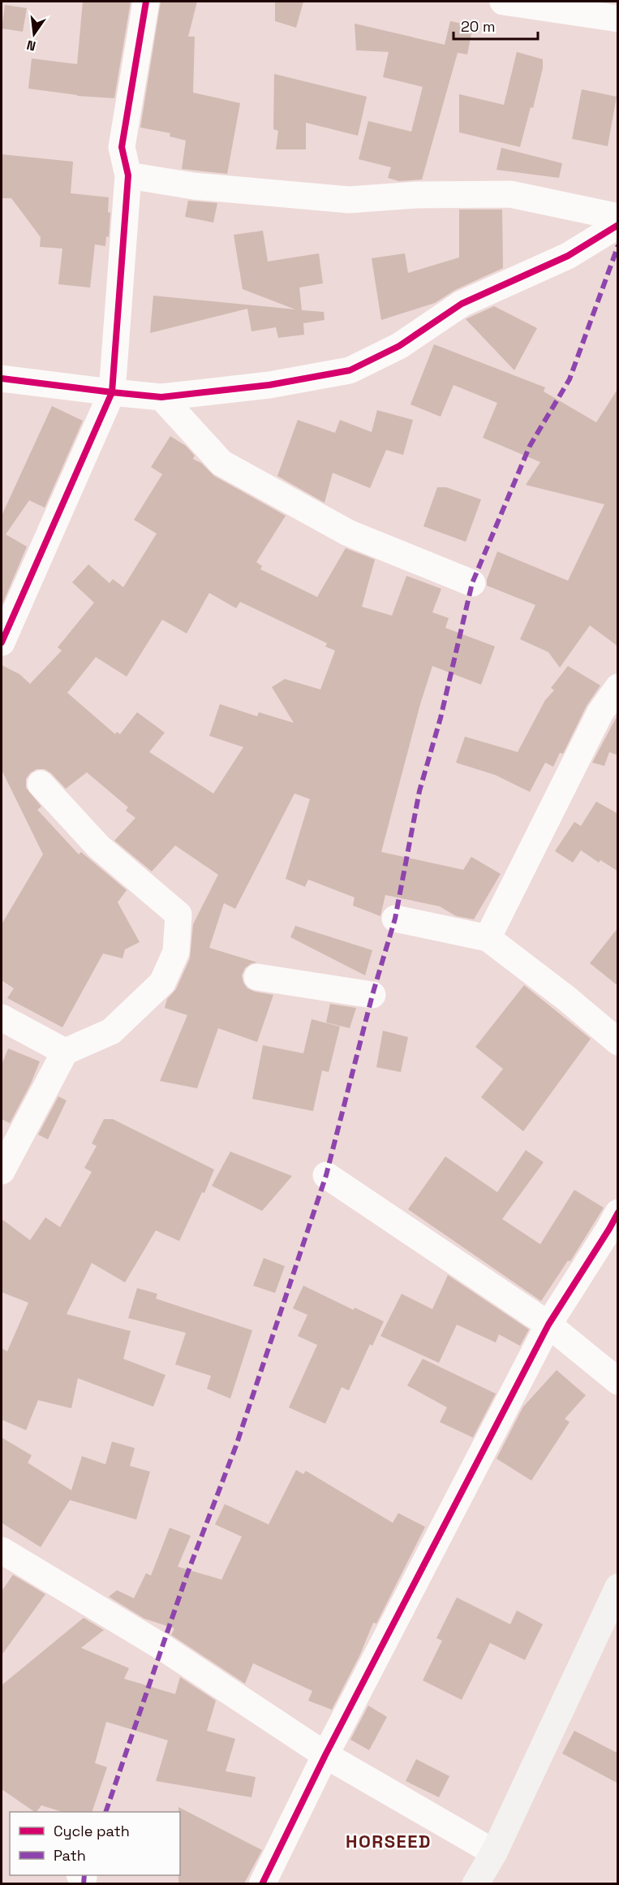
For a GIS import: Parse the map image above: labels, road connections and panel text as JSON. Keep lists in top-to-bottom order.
{
  "districts": ["HORSEED"],
  "legend": ["Cycle path", "Path"],
  "scale_bar": "20 m",
  "north": "bottom"
}
